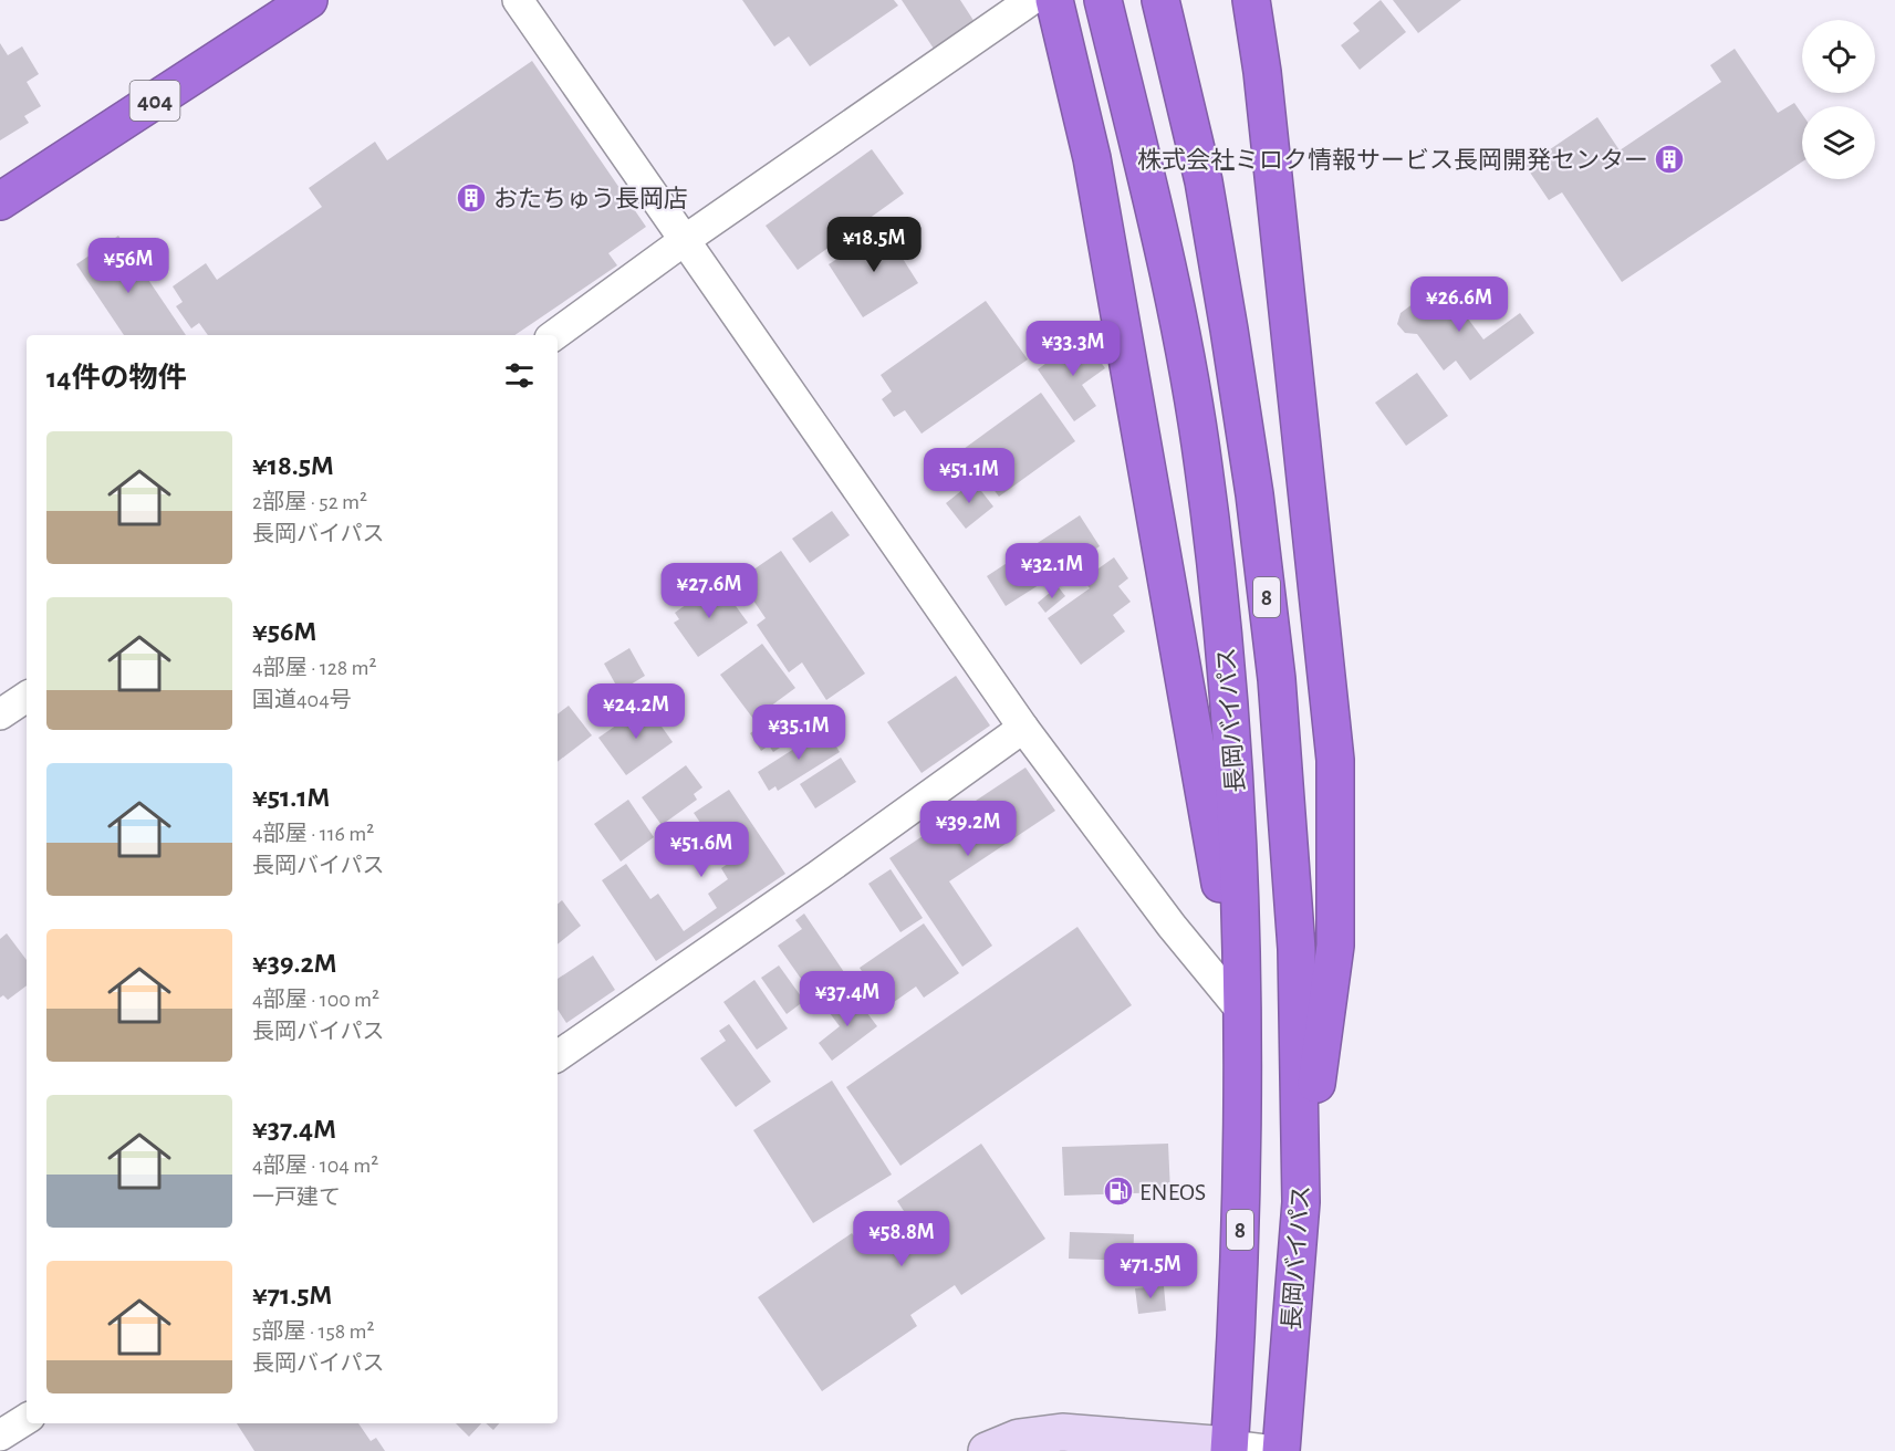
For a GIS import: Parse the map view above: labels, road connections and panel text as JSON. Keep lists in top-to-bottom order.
{
  "streets": {
    "highway": ["404", "8", "長岡バイパス"]
  },
  "places": {
    "building": ["株式会社ミロク情報サービス長岡開発センター", "おたちゅう長岡店"],
    "fuel station": ["ENEOS"]
  },
  "page": {
    "price": [
      "¥18.5M",
      "¥56M",
      "¥26.6M",
      "¥33.3M",
      "¥51.1M",
      "¥32.1M",
      "¥27.6M",
      "¥24.2M",
      "¥35.1M",
      "¥39.2M",
      "¥51.6M",
      "¥37.4M",
      "¥58.8M",
      "¥71.5M"
    ],
    "heading": "14件の物件",
    "list": [
      {
        "name": "¥18.5M",
        "note": "2部屋 · 52 m² · 長岡バイパス"
      },
      {
        "name": "¥56M",
        "note": "4部屋 · 128 m² · 国道404号"
      },
      {
        "name": "¥51.1M",
        "note": "4部屋 · 116 m² · 長岡バイパス"
      },
      {
        "name": "¥39.2M",
        "note": "4部屋 · 100 m² · 長岡バイパス"
      },
      {
        "name": "¥37.4M",
        "note": "4部屋 · 104 m² · 一戸建て"
      },
      {
        "name": "¥71.5M",
        "note": "5部屋 · 158 m² · 長岡バイパス"
      }
    ]
  }
}
